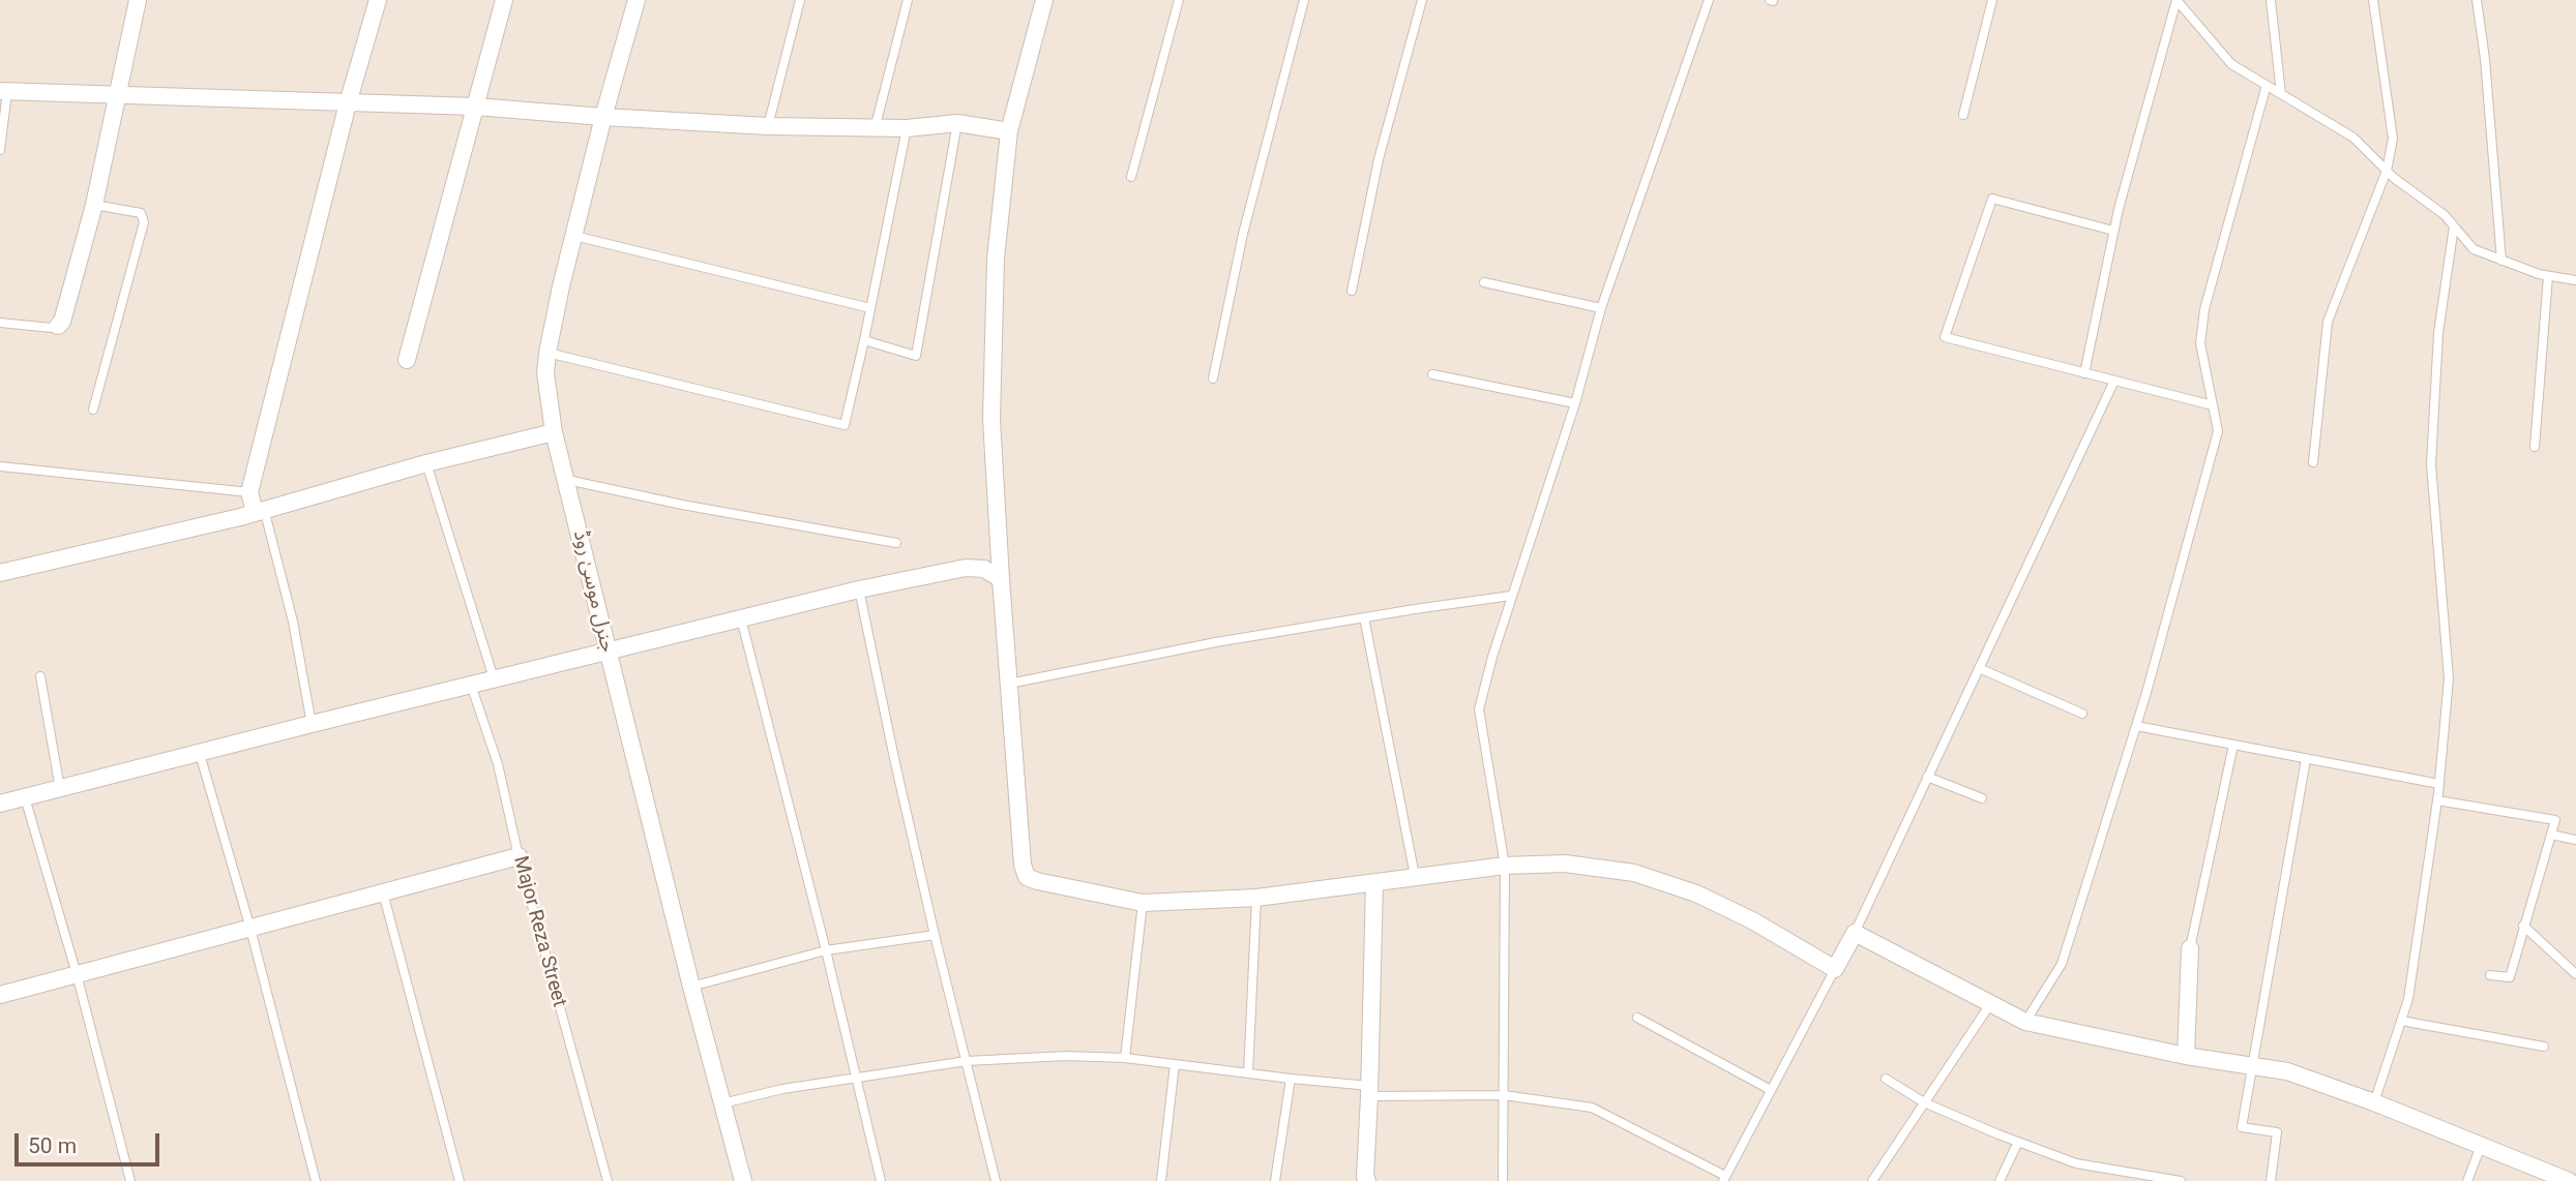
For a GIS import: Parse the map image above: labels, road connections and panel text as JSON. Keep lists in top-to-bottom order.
{
  "streets": {
    "street": ["جنرل موسیٰ روڈ"],
    "lane": ["Major Reza Street"]
  },
  "scale_bar": "50 m"
}
